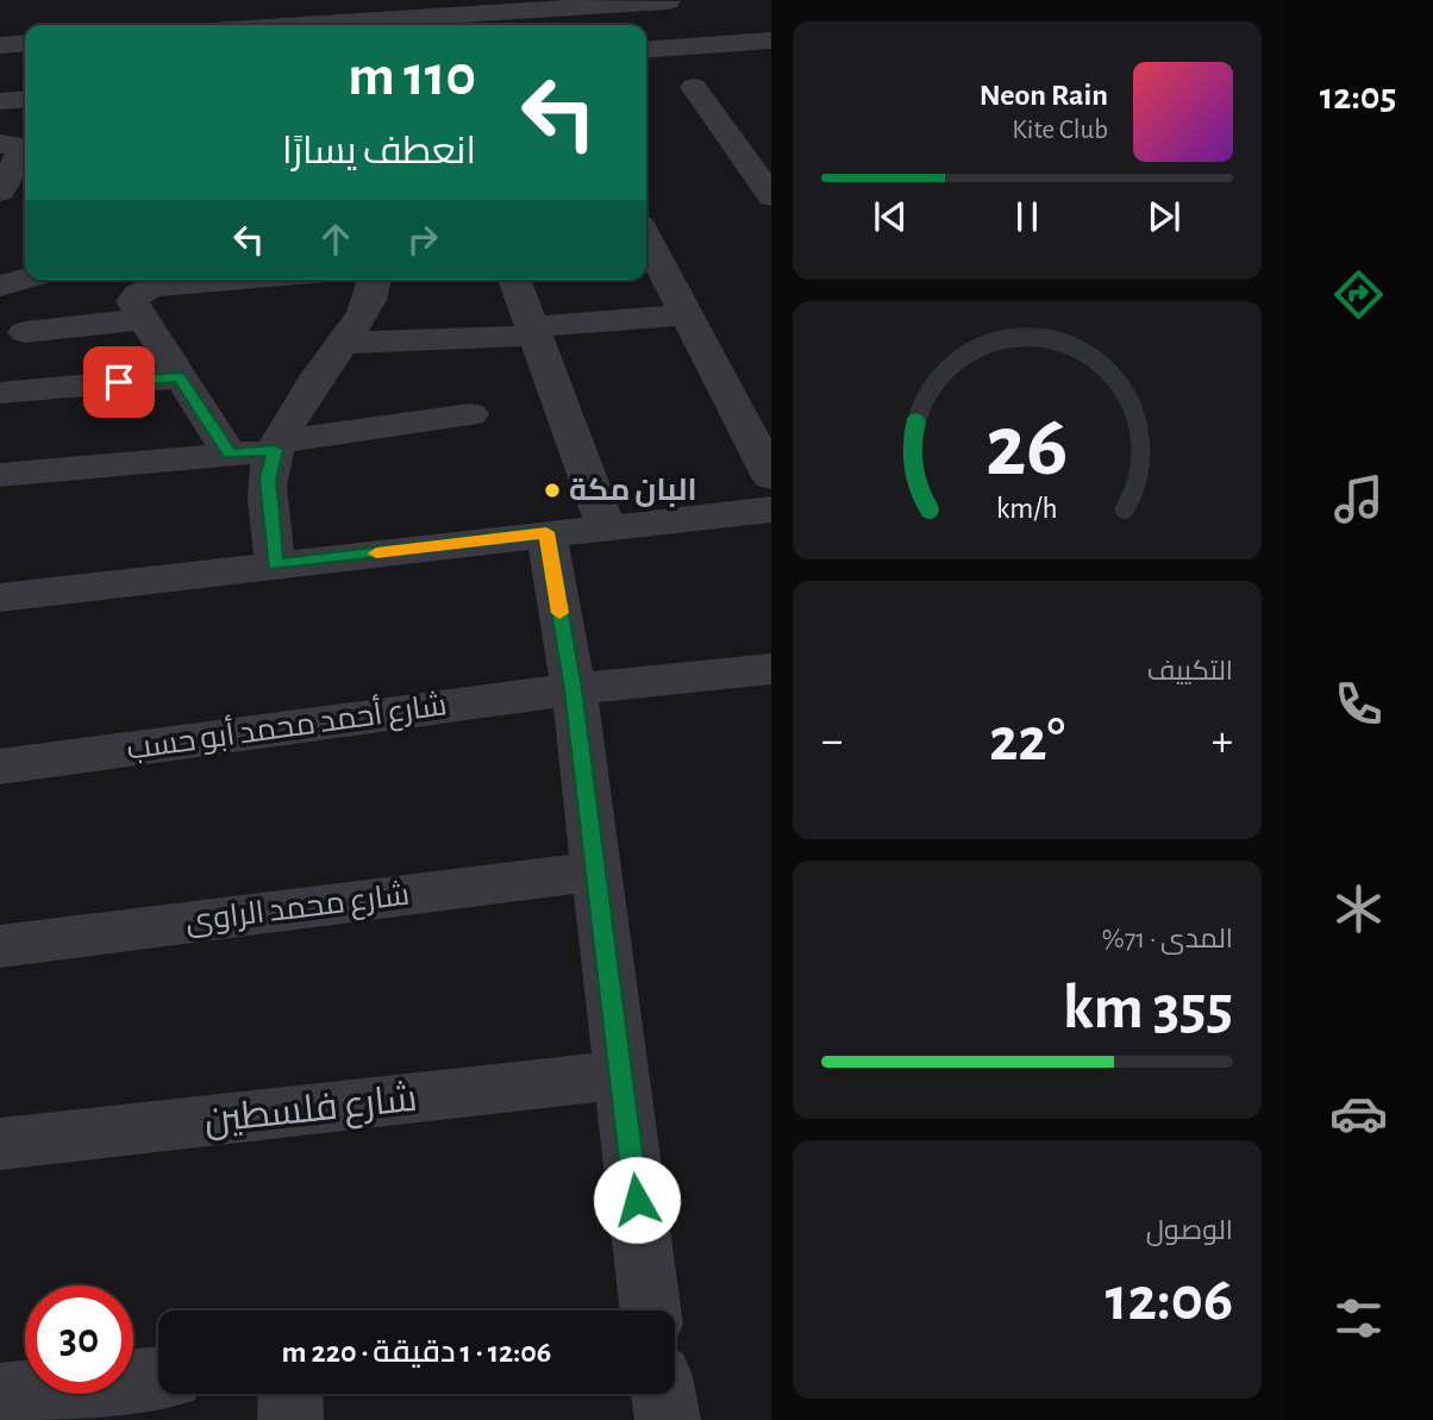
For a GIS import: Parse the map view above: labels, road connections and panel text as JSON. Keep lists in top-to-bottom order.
{
  "streets": {
    "street": ["شارع أحمد محمد أبو حسب", "شارع محمد الراوى", "شارع فلسطين"]
  },
  "places": ["البان مكة"],
  "page": {
    "tabs": "12:05",
    "turn": ["110 m", "انعطف يسارًا"],
    "song": ["Neon Rain", "Kite Club"],
    "tile": [
      "التكييف",
      ["المدى · 71%", "355 km"],
      ["الوصول", "12:06"]
    ],
    "heat": ["−", "22°", "+"],
    "limit": "30",
    "trip": "12:06 · 1 دقيقة · 220 m",
    "gauge": ["26", "km/h"]
  }
}
